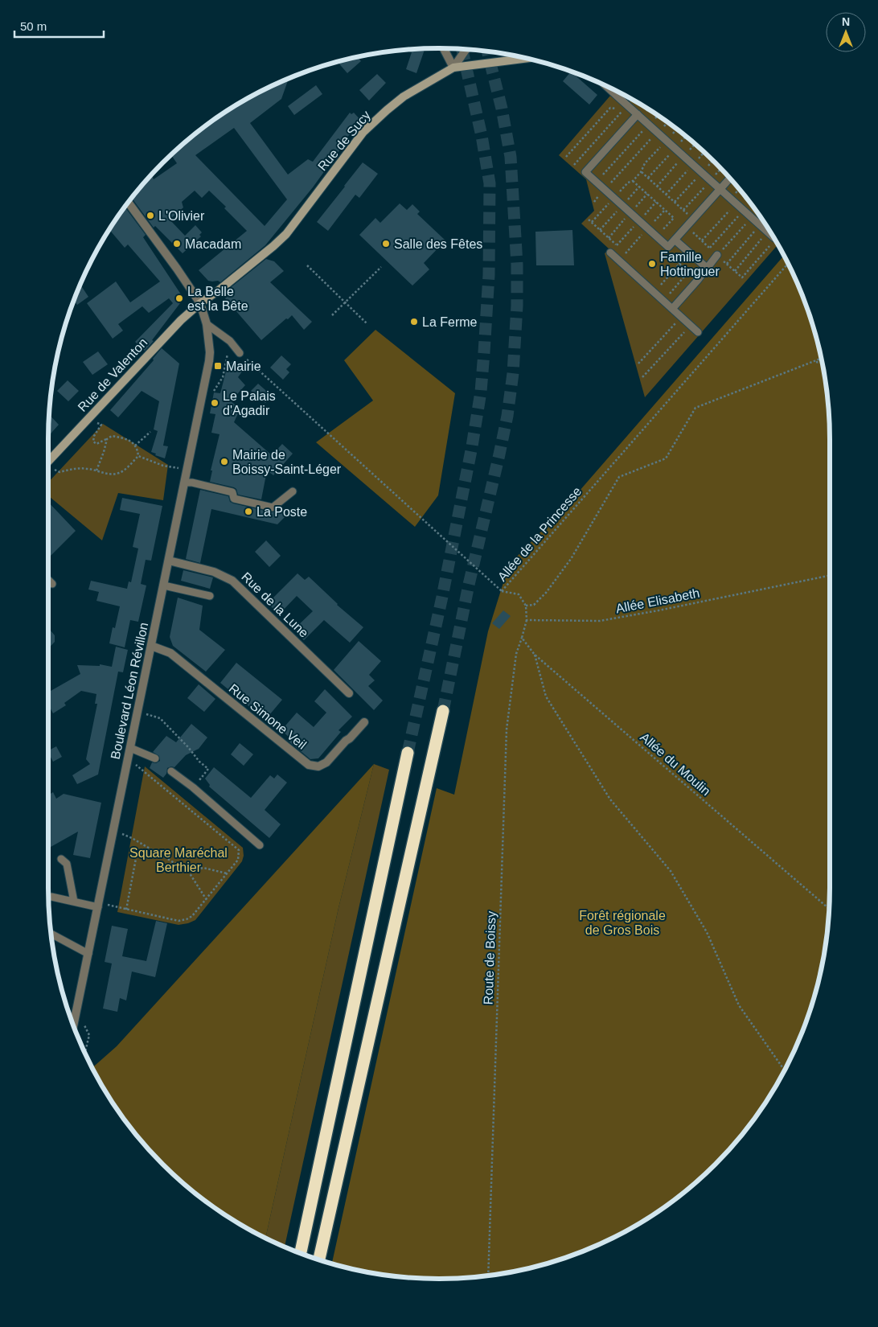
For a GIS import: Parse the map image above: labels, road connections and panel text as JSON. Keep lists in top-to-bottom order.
{
  "streets": {
    "main road": ["Rue de Sucy", "Rue de Valenton"],
    "street": ["Rue de la Lune", "Boulevard Léon Révillon", "Rue Simone Veil"],
    "path": [
      "Allée de la Princesse",
      "Allée Elisabeth",
      "Allée du Moulin",
      "Route de Boissy"
    ]
  },
  "crossings": [
    ["Rue de Sucy", "Rue de Valenton"],
    ["Rue de Sucy", "Boulevard Léon Révillon"],
    ["Rue de Valenton", "Boulevard Léon Révillon"],
    ["Rue de la Lune", "Boulevard Léon Révillon"],
    ["Boulevard Léon Révillon", "Rue Simone Veil"],
    ["Allée du Moulin", "Route de Boissy"]
  ],
  "parks": ["Square Maréchal Berthier", "Forêt régionale de Gros Bois"],
  "places": {
    "other": [
      "L'Olivier",
      "Macadam",
      "Salle des Fêtes",
      "Famille Hottinguer",
      "La Belle est la Bête",
      "La Ferme",
      "Le Palais d'Agadir",
      "Mairie de Boissy-Saint-Léger",
      "La Poste"
    ],
    "transit": ["Mairie"]
  },
  "scale_bar": "50 m",
  "north": "top"
}
